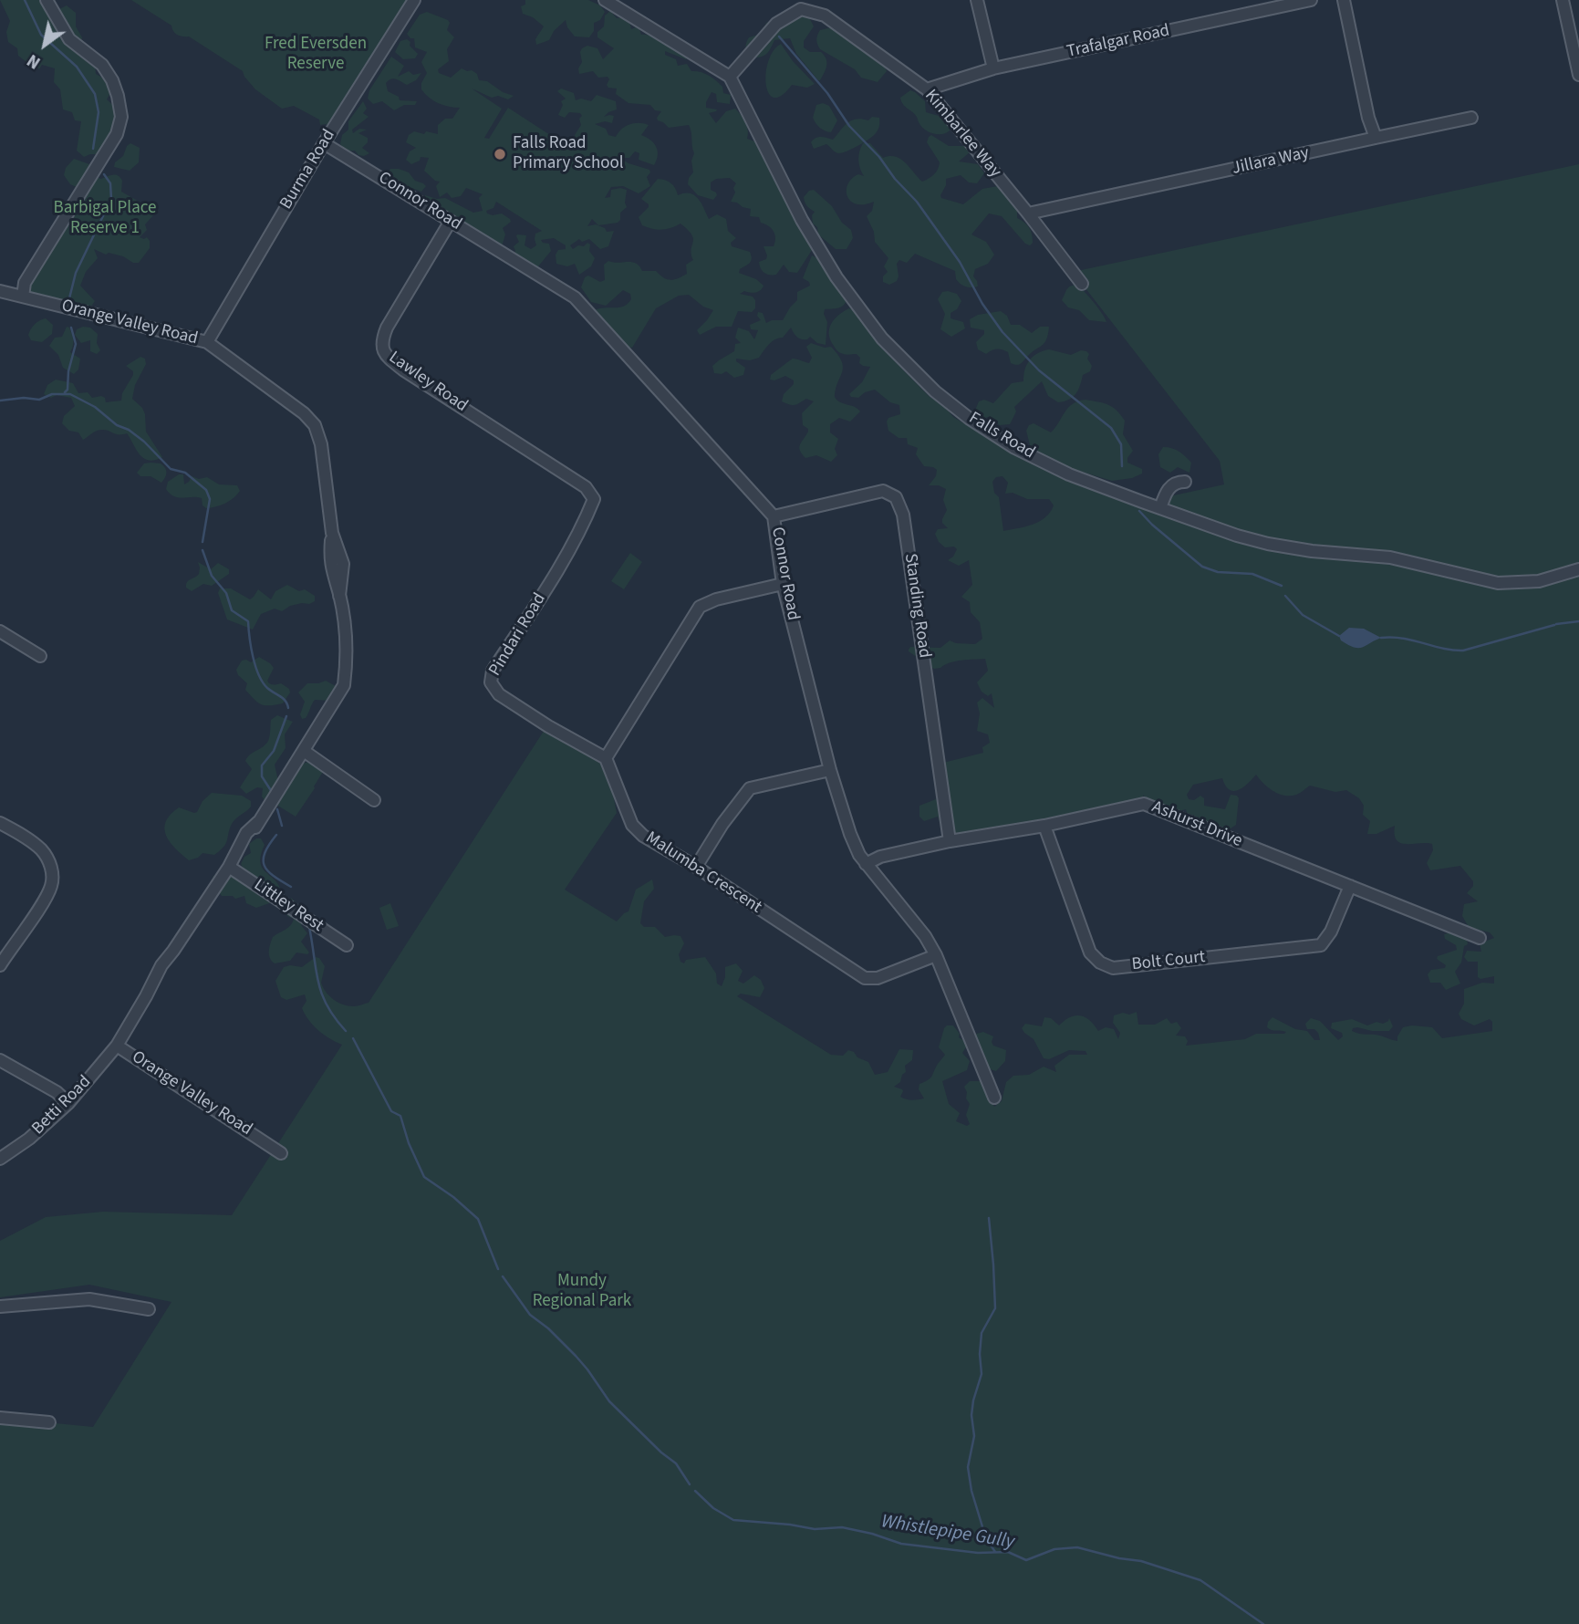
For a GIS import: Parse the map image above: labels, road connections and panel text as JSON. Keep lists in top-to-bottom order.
{
  "streets": {
    "street": [
      "Trafalgar Road",
      "Kimbarlee Way",
      "Jillara Way",
      "Burma Road",
      "Connor Road",
      "Orange Valley Road",
      "Lawley Road",
      "Falls Road",
      "Standing Road",
      "Pindari Road",
      "Ashurst Drive",
      "Malumba Crescent",
      "Littley Rest",
      "Bolt Court",
      "Betti Road"
    ]
  },
  "crossings": [
    ["Trafalgar Road", "Kimbarlee Way"],
    ["Kimbarlee Way", "Jillara Way"],
    ["Kimbarlee Way", "Falls Road"],
    ["Burma Road", "Connor Road"],
    ["Burma Road", "Orange Valley Road"],
    ["Connor Road", "Lawley Road"],
    ["Connor Road", "Standing Road"],
    ["Connor Road", "Ashurst Drive"],
    ["Connor Road", "Malumba Crescent"],
    ["Orange Valley Road", "Littley Rest"],
    ["Orange Valley Road", "Betti Road"],
    ["Lawley Road", "Pindari Road"],
    ["Standing Road", "Ashurst Drive"],
    ["Pindari Road", "Malumba Crescent"],
    ["Ashurst Drive", "Bolt Court"]
  ],
  "water": ["Whistlepipe Gully"],
  "parks": ["Fred Eversden Reserve", "Barbigal Place Reserve 1", "Mundy Regional Park"],
  "places": ["Falls Road Primary School"],
  "north": "bottom left"
}
